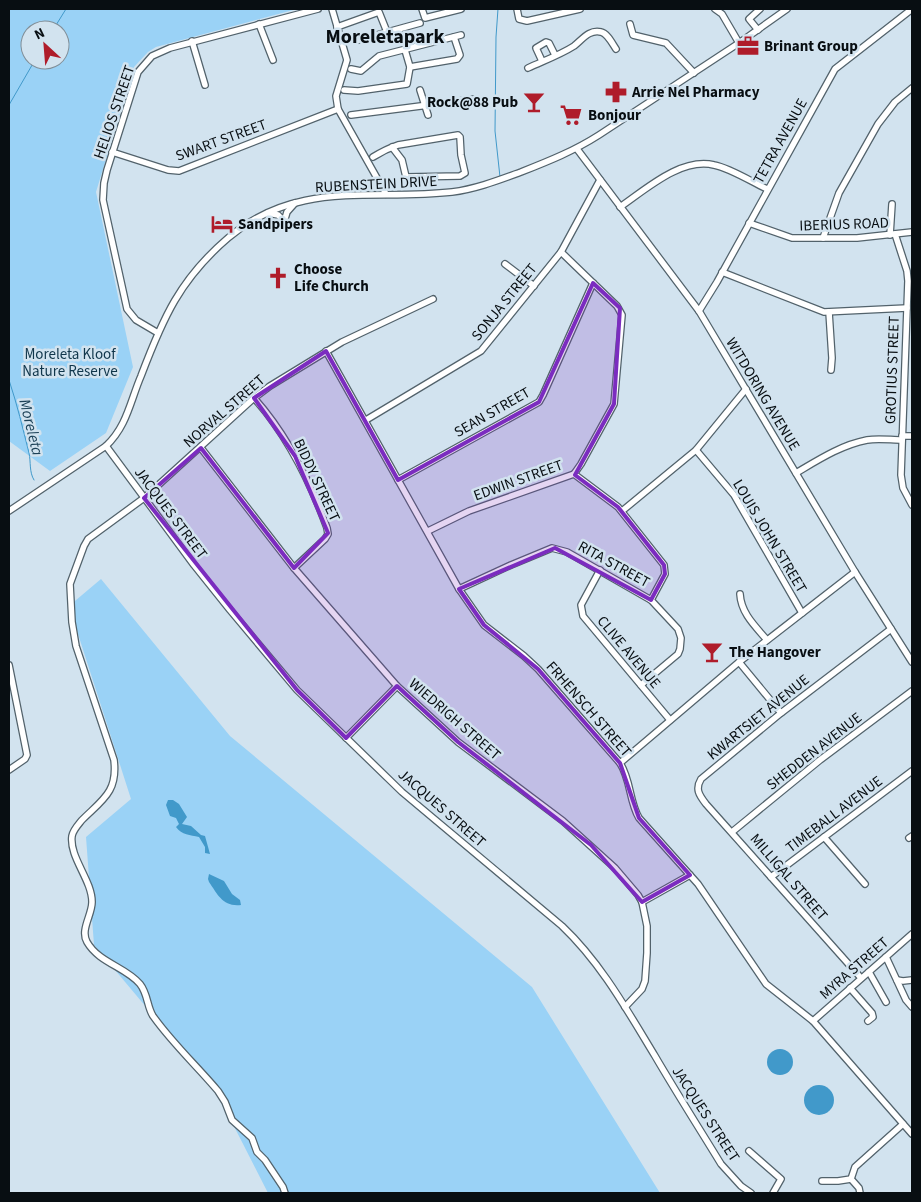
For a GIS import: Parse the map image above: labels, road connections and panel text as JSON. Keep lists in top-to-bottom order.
{
  "streets": {
    "street": [
      "HELIOS STREET",
      "SWART STREET",
      "TETRA AVENUE",
      "RUBENSTEIN DRIVE",
      "IBERIUS ROAD",
      "SONJA STREET",
      "GROTIUS STREET",
      "WITDORING AVENUE",
      "NORVAL STREET",
      "SEAN STREET",
      "BIDDY STREET",
      "EDWIN STREET",
      "JACQUES STREET",
      "LOUIS JOHN STREET",
      "RITA STREET",
      "CLIVE AVENUE",
      "FRHENSCH STREET",
      "KWARTSIET AVENUE",
      "WIEDRIGH STREET",
      "SHEDDEN AVENUE",
      "TIMEBALL AVENUE",
      "MILLIGAL STREET",
      "MYRA STREET"
    ]
  },
  "crossings": [
    ["HELIOS STREET", "SWART STREET"],
    ["HELIOS STREET", "RUBENSTEIN DRIVE"],
    ["TETRA AVENUE", "IBERIUS ROAD"],
    ["TETRA AVENUE", "WITDORING AVENUE"],
    ["RUBENSTEIN DRIVE", "WITDORING AVENUE"],
    ["RUBENSTEIN DRIVE", "JACQUES STREET"],
    ["IBERIUS ROAD", "GROTIUS STREET"],
    ["SONJA STREET", "WITDORING AVENUE"],
    ["SONJA STREET", "FRHENSCH STREET"],
    ["WITDORING AVENUE", "KWARTSIET AVENUE"],
    ["NORVAL STREET", "BIDDY STREET"],
    ["NORVAL STREET", "JACQUES STREET"],
    ["NORVAL STREET", "FRHENSCH STREET"],
    ["NORVAL STREET", "WIEDRIGH STREET"],
    ["SEAN STREET", "FRHENSCH STREET"],
    ["BIDDY STREET", "WIEDRIGH STREET"],
    ["EDWIN STREET", "RITA STREET"],
    ["EDWIN STREET", "FRHENSCH STREET"],
    ["JACQUES STREET", "WIEDRIGH STREET"],
    ["RITA STREET", "CLIVE AVENUE"],
    ["RITA STREET", "FRHENSCH STREET"],
    ["FRHENSCH STREET", "MYRA STREET"],
    ["KWARTSIET AVENUE", "MILLIGAL STREET"],
    ["SHEDDEN AVENUE", "MILLIGAL STREET"],
    ["TIMEBALL AVENUE", "MILLIGAL STREET"],
    ["MILLIGAL STREET", "MYRA STREET"]
  ],
  "districts": ["Moreletapark"],
  "water": ["Moreleta"],
  "parks": ["Moreleta Kloof Nature Reserve"],
  "places": {
    "office": ["Brinant Group"],
    "pharmacy": ["Arrie Nel Pharmacy"],
    "bar": ["Rock@88 Pub", "The Hangover"],
    "supermarket": ["Bonjour"],
    "hotel": ["Sandpipers"],
    "church": ["Choose Life Church"]
  },
  "north": "top left"
}
